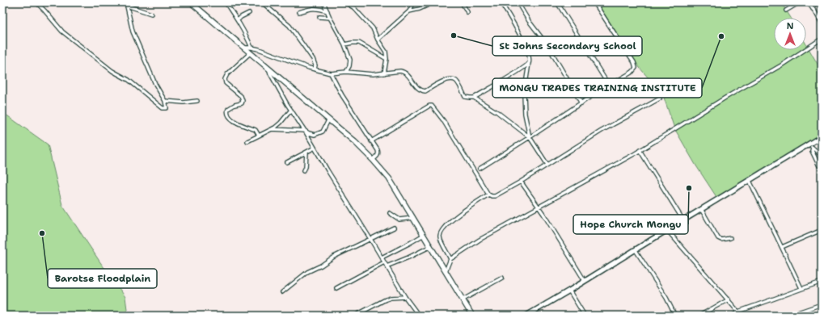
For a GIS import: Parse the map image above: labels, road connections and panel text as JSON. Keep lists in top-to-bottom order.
{
  "places": [
    "St Johns Secondary School",
    "MONGU TRADES TRAINING INSTITUTE",
    "Hope Church Mongu",
    "Barotse Floodplain"
  ],
  "north": "top"
}
